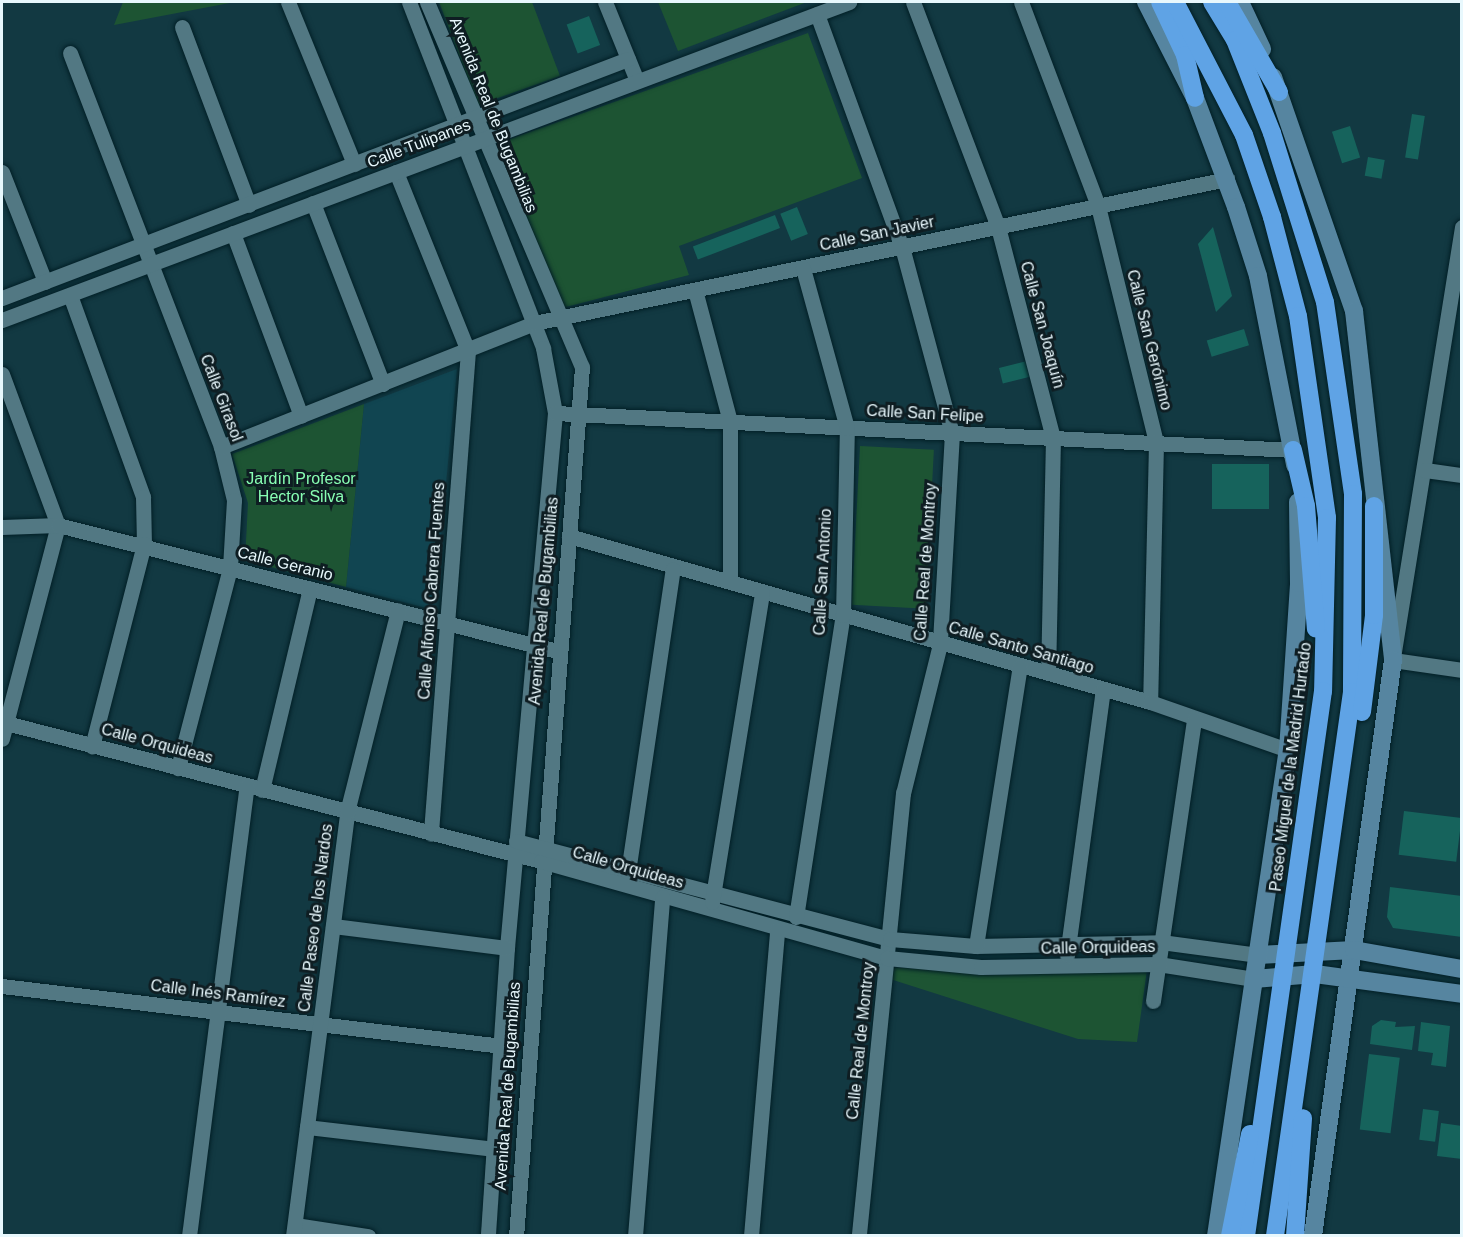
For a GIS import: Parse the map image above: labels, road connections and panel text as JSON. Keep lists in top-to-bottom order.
{
  "streets": {
    "highway": ["Paseo Miguel de la Madrid Hurtado"],
    "street": [
      "Avenida Real de Bugambilias",
      "Calle Tulipanes",
      "Calle San Javier",
      "Calle San Joaquín",
      "Calle San Gerónimo",
      "Calle Girasol",
      "Calle San Felipe",
      "Calle Real de Montroy",
      "Calle Geranio",
      "Calle San Antonio",
      "Calle Alfonso Cabrera Fuentes",
      "Calle Santo Santiago",
      "Calle Orquideas",
      "Calle Paseo de los Nardos",
      "Calle Inés Ramírez"
    ]
  },
  "crossings": [
    ["Avenida Real de Bugambilias", "Calle Tulipanes"],
    ["Avenida Real de Bugambilias", "Calle San Javier"],
    ["Avenida Real de Bugambilias", "Calle San Felipe"],
    ["Avenida Real de Bugambilias", "Calle Geranio"],
    ["Avenida Real de Bugambilias", "Calle Santo Santiago"],
    ["Avenida Real de Bugambilias", "Calle Orquideas"],
    ["Avenida Real de Bugambilias", "Calle Inés Ramírez"],
    ["Calle Tulipanes", "Calle Girasol"],
    ["Calle Tulipanes", "Calle Real de Montroy"],
    ["Calle San Javier", "Calle San Joaquín"],
    ["Calle San Javier", "Calle San Gerónimo"],
    ["Calle San Javier", "Calle Girasol"],
    ["Calle San Javier", "Calle Real de Montroy"],
    ["Calle San Javier", "Calle San Antonio"],
    ["Calle San Javier", "Calle Alfonso Cabrera Fuentes"],
    ["Calle San Joaquín", "Calle San Felipe"],
    ["Calle San Joaquín", "Calle Santo Santiago"],
    ["Calle San Gerónimo", "Calle San Felipe"],
    ["Calle San Gerónimo", "Calle Santo Santiago"],
    ["Calle Girasol", "Calle Geranio"],
    ["Calle Girasol", "Calle Orquideas"],
    ["Calle San Felipe", "Calle Real de Montroy"],
    ["Calle San Felipe", "Calle San Antonio"],
    ["Calle Real de Montroy", "Calle Santo Santiago"],
    ["Calle Real de Montroy", "Calle Orquideas"],
    ["Calle Geranio", "Calle Alfonso Cabrera Fuentes"],
    ["Calle Geranio", "Calle Paseo de los Nardos"],
    ["Calle San Antonio", "Calle Santo Santiago"],
    ["Calle San Antonio", "Calle Orquideas"],
    ["Calle Alfonso Cabrera Fuentes", "Calle Orquideas"],
    ["Calle Orquideas", "Calle Paseo de los Nardos"],
    ["Calle Paseo de los Nardos", "Calle Inés Ramírez"]
  ],
  "parks": ["Jardín Profesor Hector Silva"]
}
